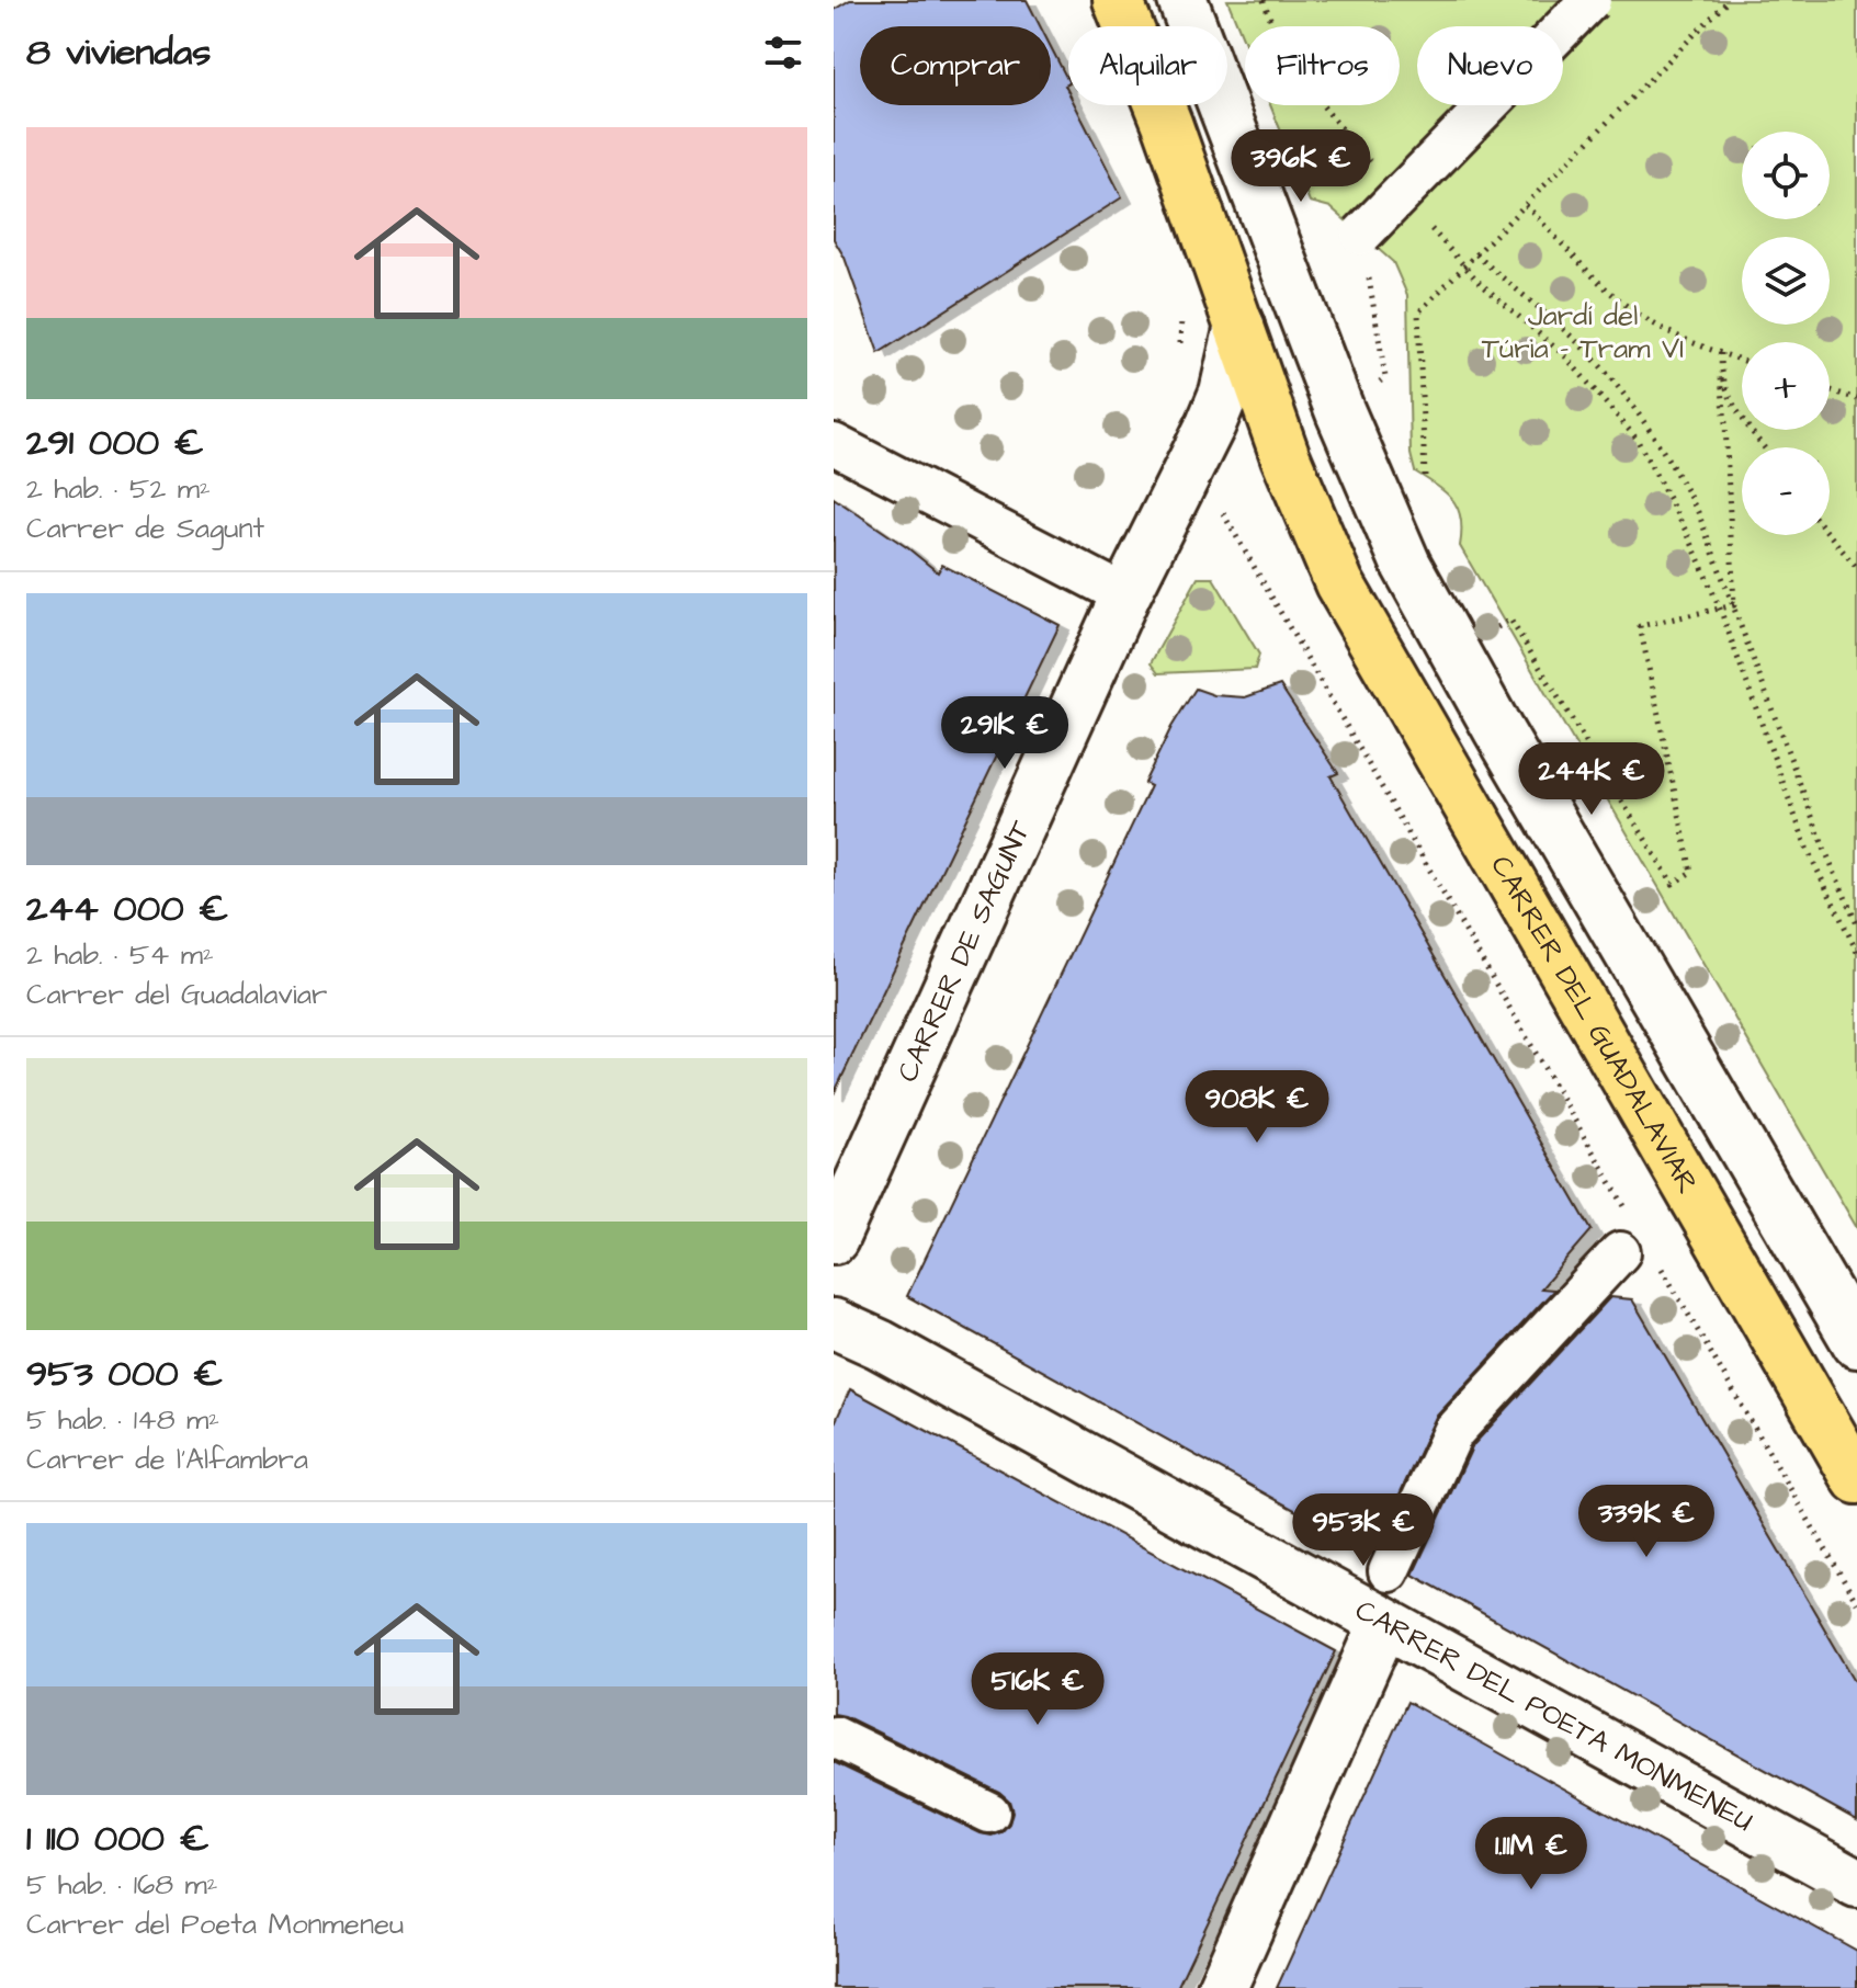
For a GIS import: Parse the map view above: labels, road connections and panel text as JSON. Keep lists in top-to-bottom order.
{
  "streets": {
    "main road": ["CARRER DEL GUADALAVIAR"],
    "street": ["CARRER DE SAGUNT", "CARRER DEL POETA MONMENEU"]
  },
  "crossings": [
    ["CARRER DE SAGUNT", "CARRER DEL GUADALAVIAR"]
  ],
  "parks": ["Jardí del Túria - Tram VI"],
  "page": {
    "heading": "8 viviendas",
    "chip": [
      "Comprar",
      "Alquilar",
      "Filtros",
      "Nuevo"
    ],
    "list": [
      {
        "name": "291 000 €",
        "note": "2 hab. · 52 m² · Carrer de Sagunt"
      },
      {
        "name": "244 000 €",
        "note": "2 hab. · 54 m² · Carrer del Guadalaviar"
      },
      {
        "name": "953 000 €",
        "note": "5 hab. · 148 m² · Carrer de l'Alfambra"
      },
      {
        "name": "1 110 000 €",
        "note": "5 hab. · 168 m² · Carrer del Poeta Monmeneu"
      }
    ],
    "price": [
      "396K €",
      "291K €",
      "244K €",
      "908K €",
      "339K €",
      "953K €",
      "516K €",
      "1.11M €"
    ],
    "map_buttons": ["+", "−"]
  }
}
